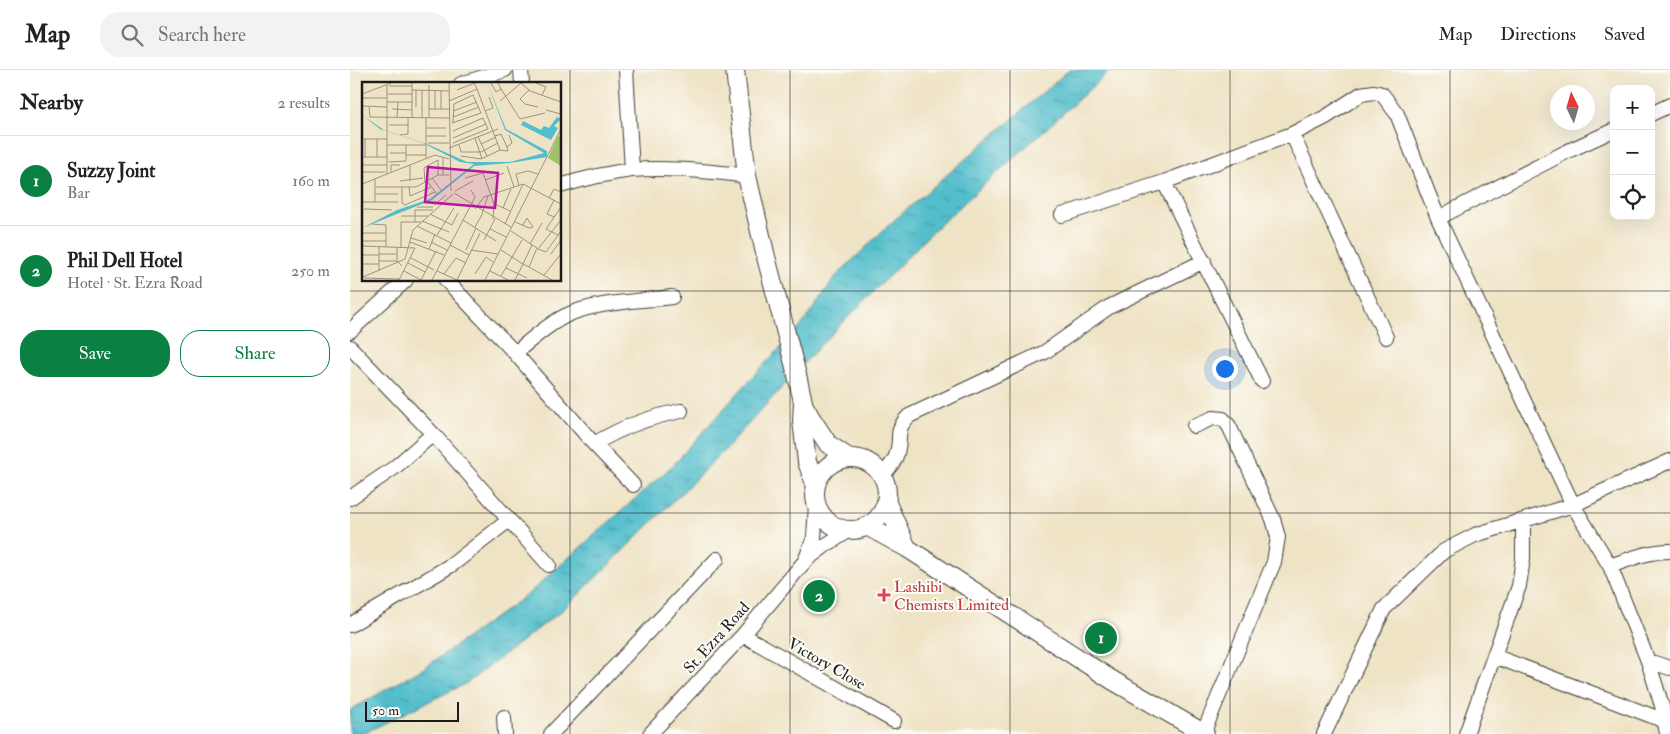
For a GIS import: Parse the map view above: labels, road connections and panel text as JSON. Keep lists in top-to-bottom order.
{
  "streets": {
    "street": ["St. Ezra Road", "Victory Close"]
  },
  "crossings": [
    ["St. Ezra Road", "Victory Close"]
  ],
  "places": {
    "health": ["Lashibi Chemists Limited"]
  },
  "scale_bar": "50 m",
  "north": "top",
  "page": {
    "header": "Map",
    "search": "Search here",
    "nav": ["Map", "Directions", "Saved"],
    "heading": ["Nearby", "2 results"],
    "map_buttons": ["+", "−"],
    "list": [
      {
        "mark": "1",
        "name": "Suzzy Joint",
        "note": "Bar",
        "value": "160 m"
      },
      {
        "mark": "2",
        "name": "Phil Dell Hotel",
        "note": "Hotel · St. Ezra Road",
        "value": "250 m"
      }
    ],
    "buttons": ["Save", "Share"],
    "pins": ["2", "1"],
    "scale": "50 m"
  }
}
